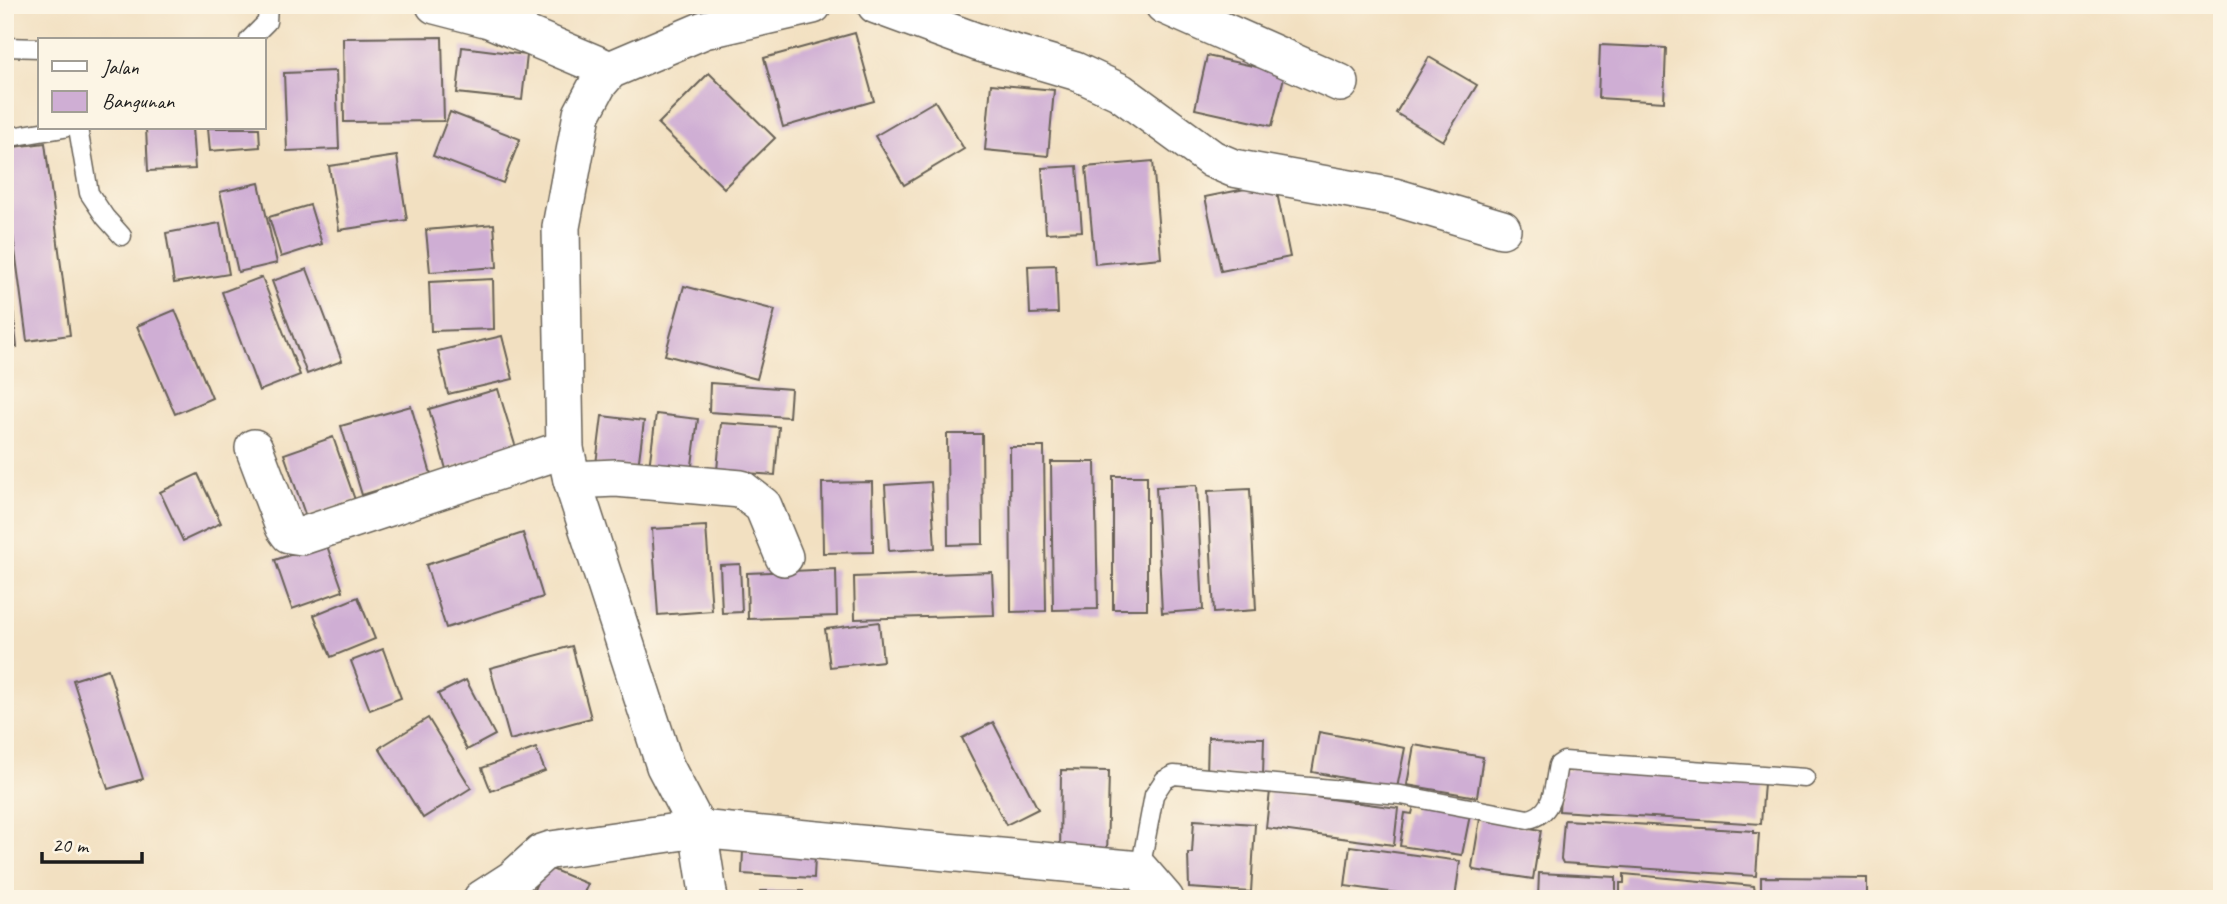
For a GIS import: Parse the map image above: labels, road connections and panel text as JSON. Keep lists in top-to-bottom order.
{
  "legend": ["Jalan", "Bangunan"],
  "scale_bar": "20 m"
}
